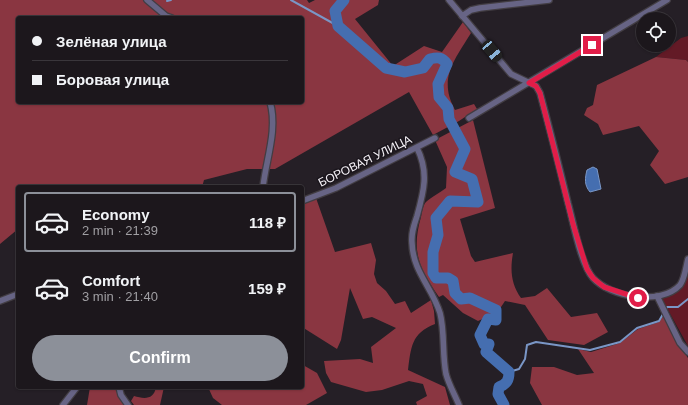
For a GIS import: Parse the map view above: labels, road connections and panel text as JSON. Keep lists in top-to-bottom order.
{
  "streets": {
    "street": ["БОРОВАЯ УЛИЦА"]
  },
  "page": {
    "banner": ["Зелёная улица", "Боровая улица"],
    "list": [
      {
        "name": "Economy",
        "note": "2 min · 21:39",
        "value": "118 ₽"
      },
      {
        "name": "Comfort",
        "note": "3 min · 21:40",
        "value": "159 ₽"
      }
    ],
    "buttons": "Confirm"
  }
}
